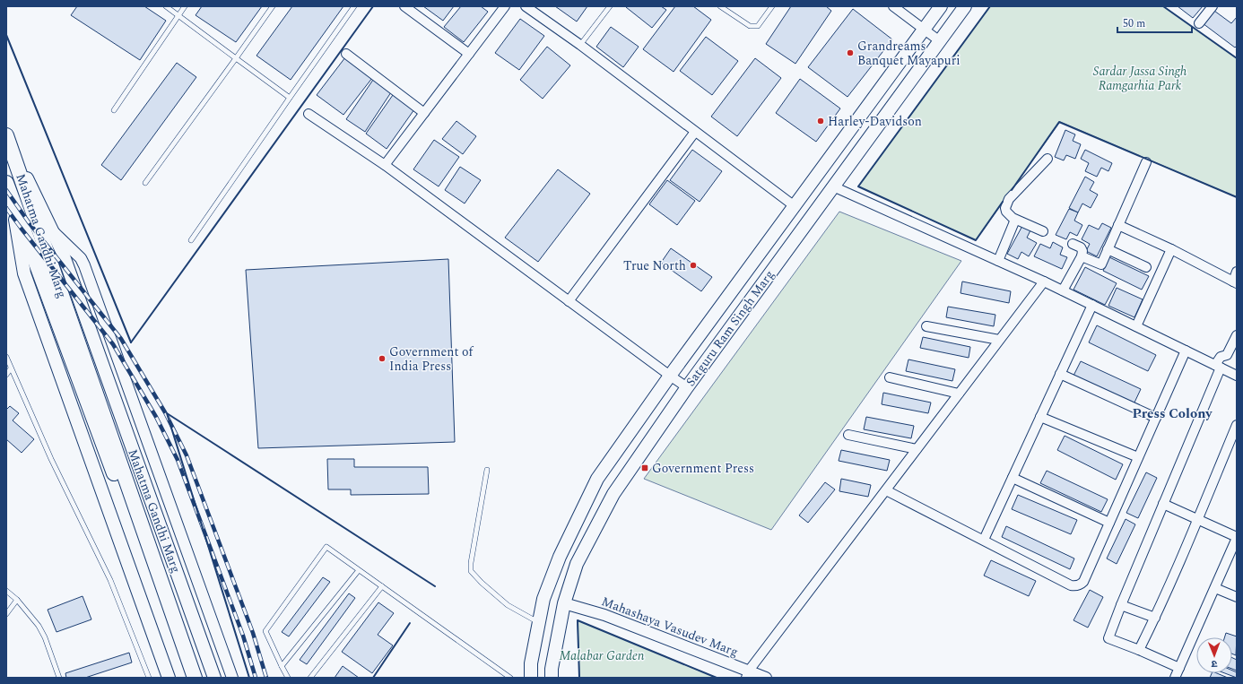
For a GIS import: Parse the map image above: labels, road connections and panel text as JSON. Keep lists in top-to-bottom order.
{
  "streets": {
    "main road": ["Mahatma Gandhi Marg", "Satguru Ram Singh Marg"],
    "street": ["Mahashaya Vasudev Marg"]
  },
  "crossings": [
    ["Satguru Ram Singh Marg", "Mahashaya Vasudev Marg"]
  ],
  "districts": ["Press Colony"],
  "parks": ["Sardar Jassa Singh Ramgarhia Park", "Malabar Garden"],
  "places": {
    "other": [
      "Grandreams Banquet Mayapuri",
      "Harley-Davidson",
      "True North",
      "Government of India Press"
    ],
    "transit": ["Government Press"]
  },
  "scale_bar": "50 m",
  "north": "bottom"
}
